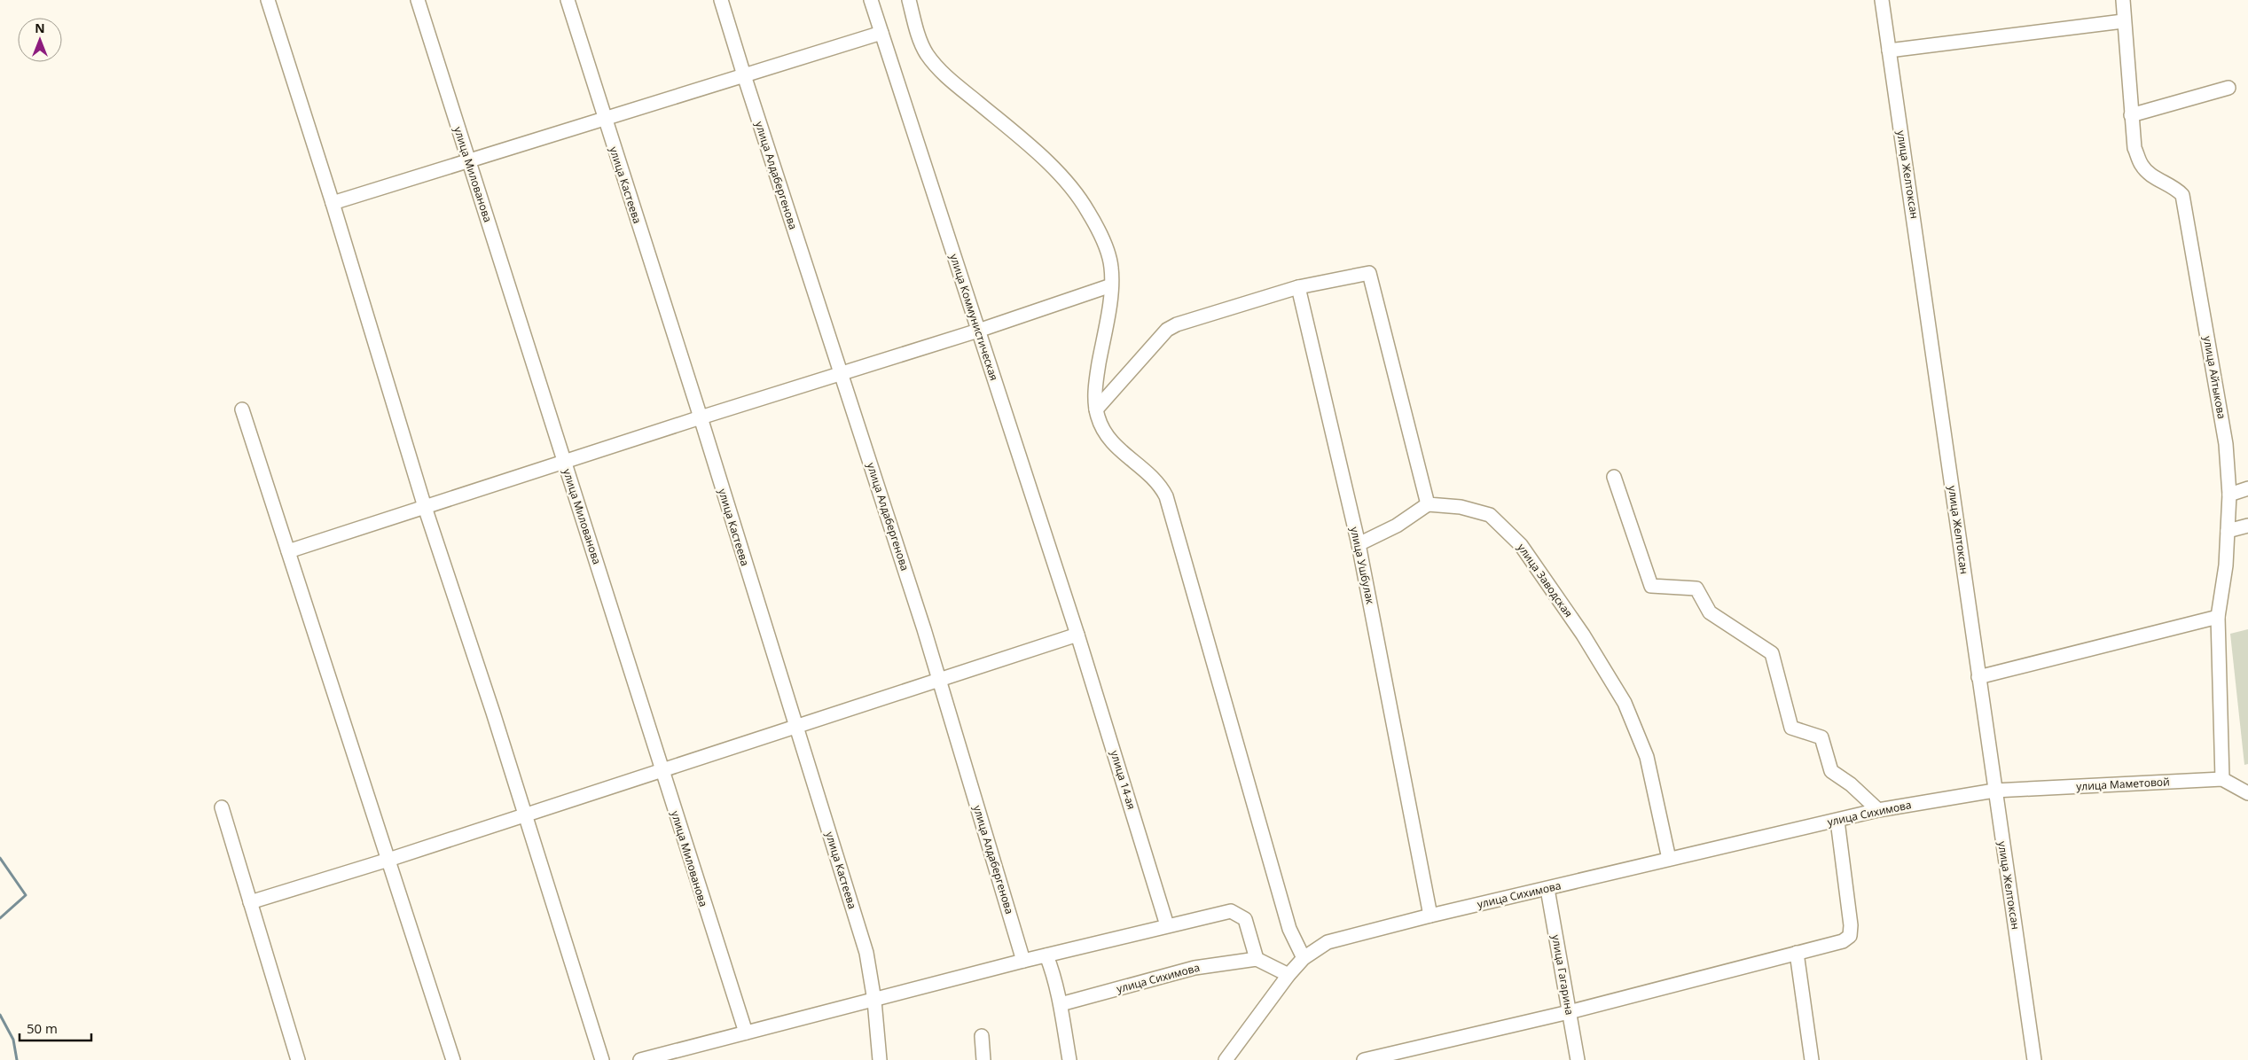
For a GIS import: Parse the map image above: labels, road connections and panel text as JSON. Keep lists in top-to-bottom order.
{
  "streets": {
    "street": [
      "улица Милованова",
      "улица Желтоксан",
      "улица Алдабергенова",
      "улица Кастеева",
      "улица Коммунистическая",
      "улица Айтыкова",
      "улица Ушбулак",
      "улица Заводская",
      "улица 14-ая",
      "улица Маметовой",
      "улица Сихимова",
      "улица Гагарина"
    ]
  },
  "crossings": [
    ["улица Желтоксан", "улица Маметовой"],
    ["улица Желтоксан", "улица Сихимова"],
    ["улица Коммунистическая", "улица 14-ая"],
    ["улица Айтыкова", "улица Маметовой"],
    ["улица Ушбулак", "улица Сихимова"],
    ["улица Заводская", "улица Сихимова"],
    ["улица Маметовой", "улица Сихимова"],
    ["улица Сихимова", "улица Гагарина"]
  ],
  "scale_bar": "50 m",
  "north": "top"
}
